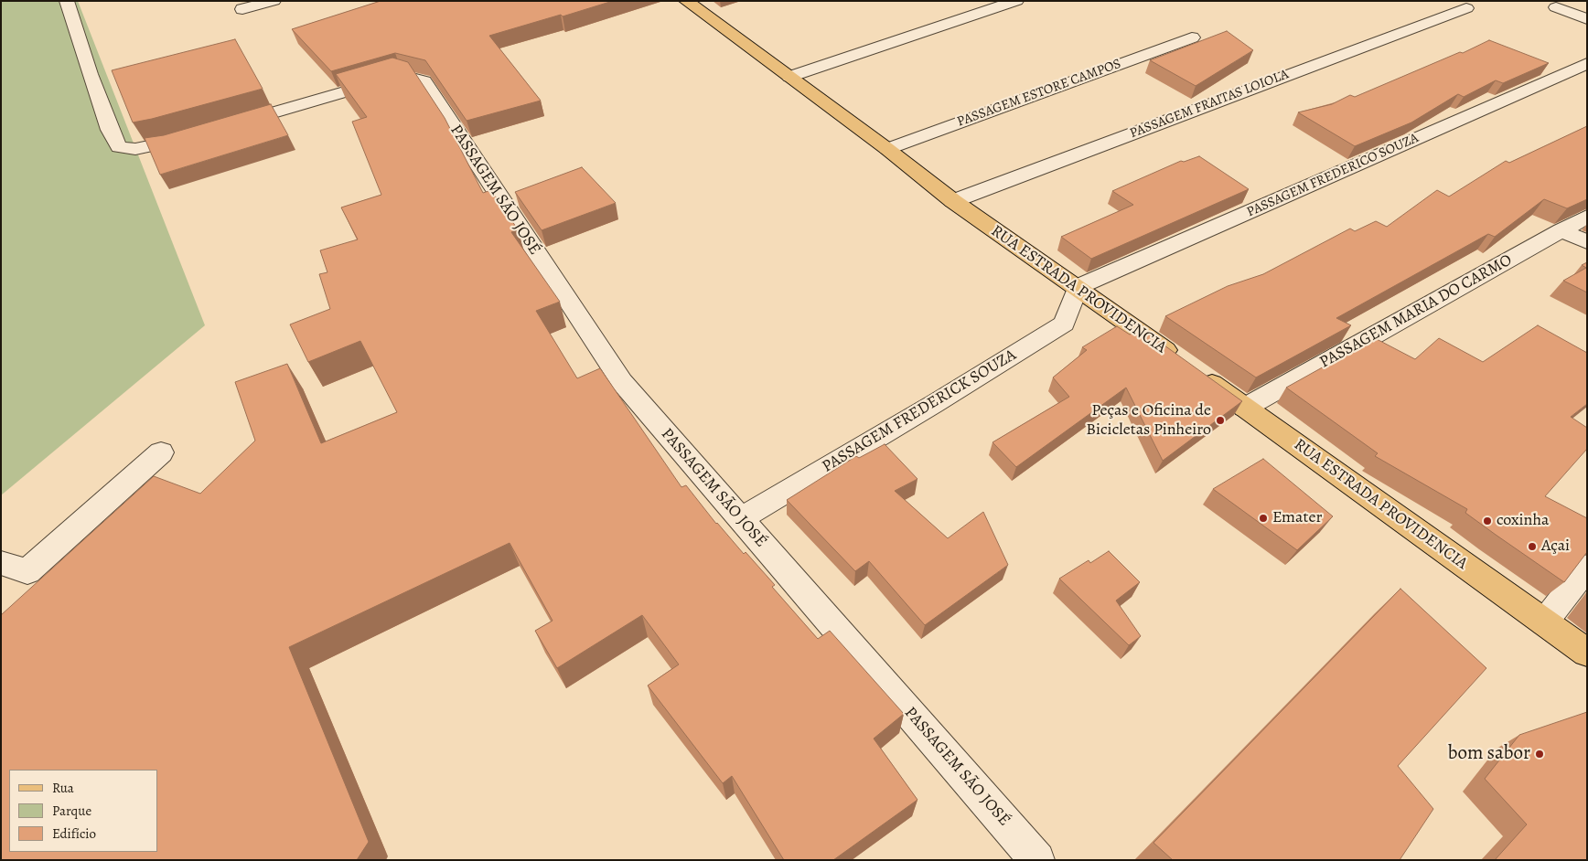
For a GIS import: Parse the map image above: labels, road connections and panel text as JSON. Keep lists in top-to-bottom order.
{
  "streets": {
    "main road": ["RUA ESTRADA PROVIDENCIA"],
    "street": [
      "PASSAGEM ESTORE CAMPOS",
      "PASSAGEM FRAITAS LOIOLA",
      "PASSAGEM FREDERICO SOUZA",
      "PASSAGEM SÃO JOSÉ",
      "PASSAGEM MARIA DO CARMO",
      "PASSAGEM FREDERICK SOUZA"
    ]
  },
  "crossings": [
    ["PASSAGEM ESTORE CAMPOS", "RUA ESTRADA PROVIDENCIA"],
    ["PASSAGEM FRAITAS LOIOLA", "RUA ESTRADA PROVIDENCIA"],
    ["PASSAGEM FREDERICO SOUZA", "RUA ESTRADA PROVIDENCIA"],
    ["PASSAGEM FREDERICO SOUZA", "PASSAGEM FREDERICK SOUZA"],
    ["PASSAGEM SÃO JOSÉ", "PASSAGEM FREDERICK SOUZA"],
    ["RUA ESTRADA PROVIDENCIA", "PASSAGEM MARIA DO CARMO"],
    ["RUA ESTRADA PROVIDENCIA", "PASSAGEM FREDERICK SOUZA"]
  ],
  "places": [
    "Peças e Oficina de Bicicletas Pinheiro",
    "Emater",
    "coxinha",
    "Açai",
    "bom sabor"
  ],
  "legend": ["Rua", "Parque", "Edifício"]
}
